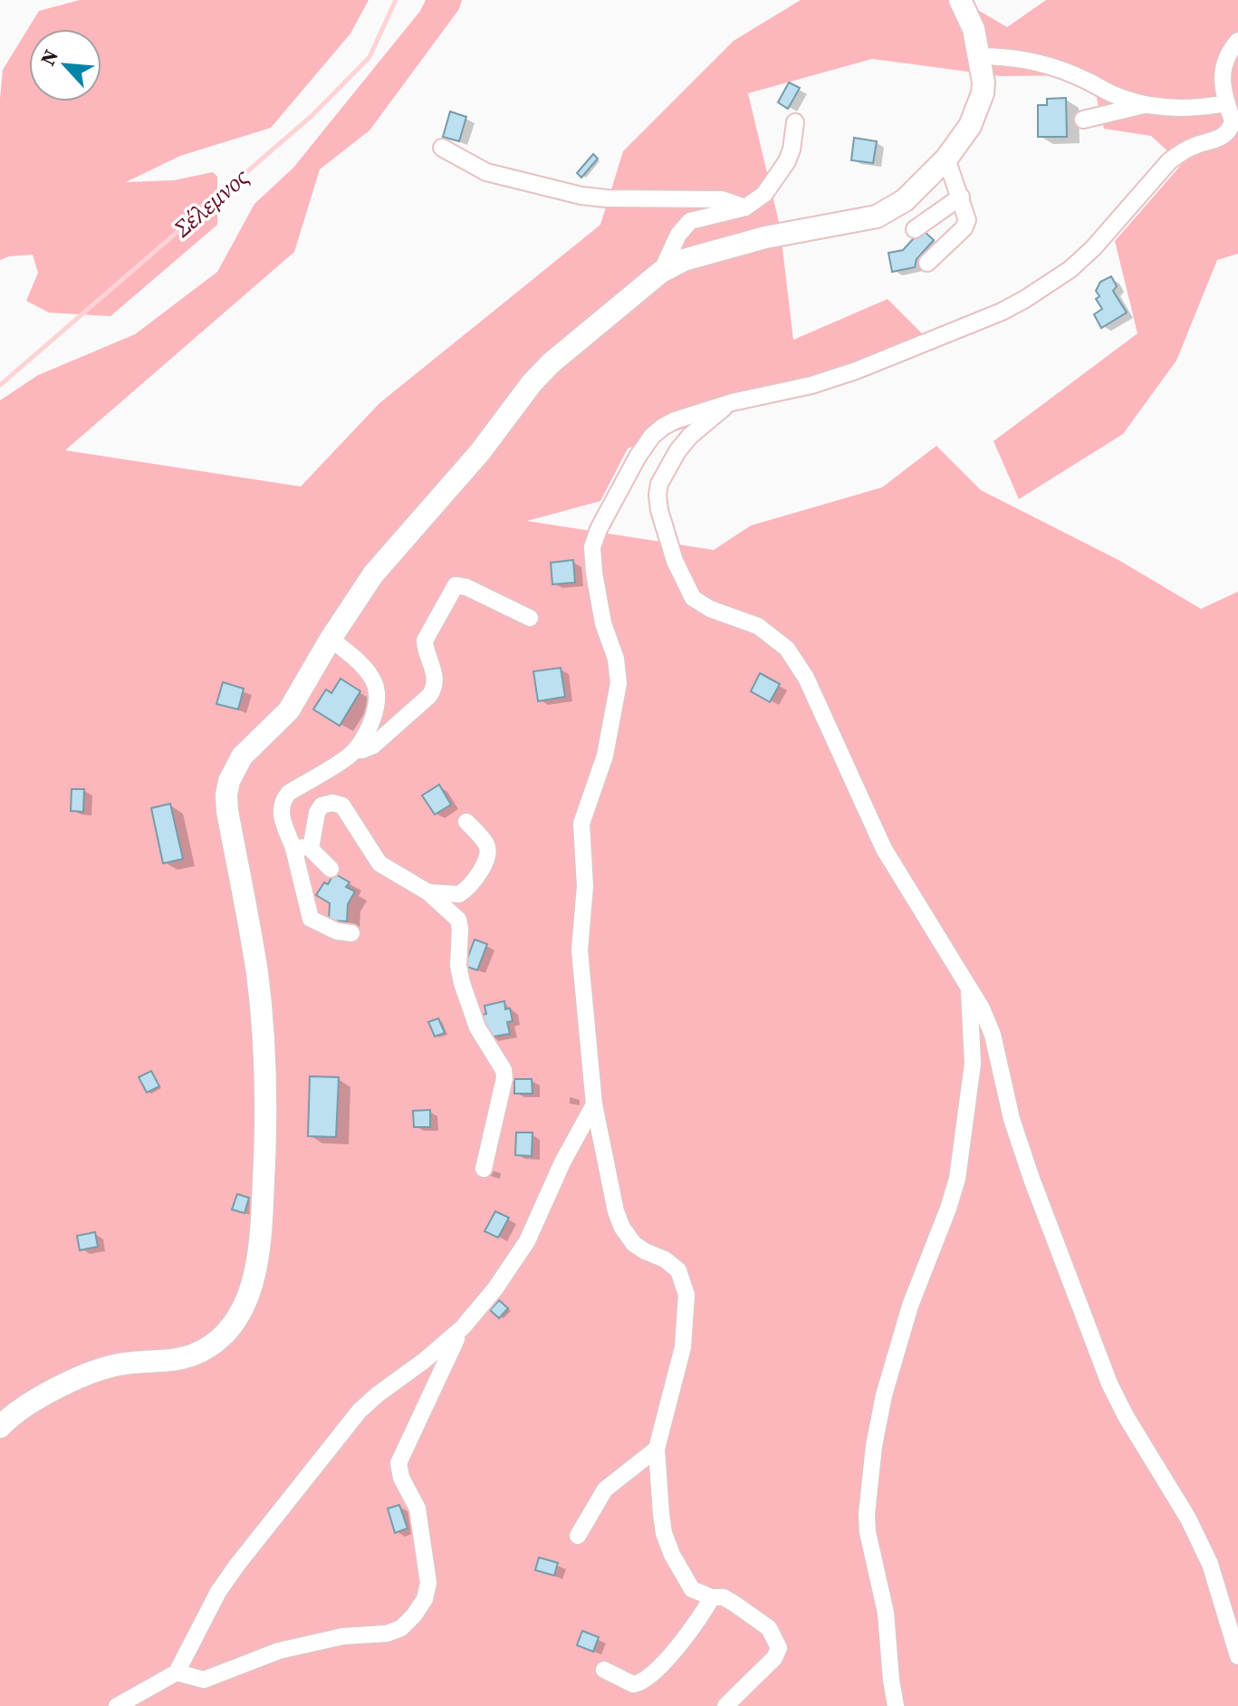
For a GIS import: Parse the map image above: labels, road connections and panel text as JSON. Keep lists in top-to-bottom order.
{
  "water": ["Σέλεμνος"],
  "north": "top left"
}
